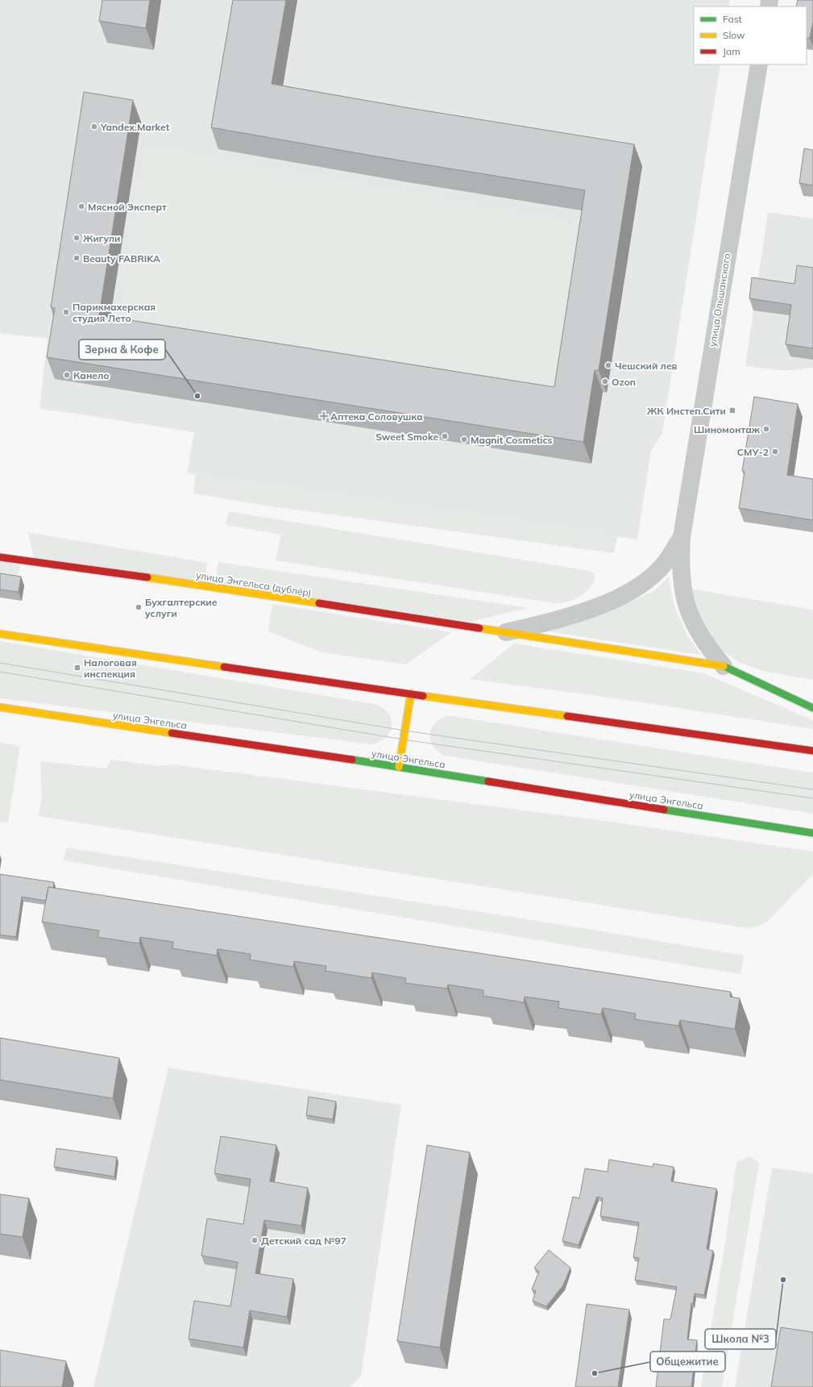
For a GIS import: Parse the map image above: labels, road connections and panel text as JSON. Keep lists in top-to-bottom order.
{
  "streets": {
    "main road": ["улица Энгельса (дублёр)", "улица Энгельса"],
    "street": ["улица Ольшанского"]
  },
  "crossings": [
    ["улица Ольшанского", "улица Энгельса (дублёр)"]
  ],
  "places": {
    "other": [
      "Yandex.Market",
      "Мясной Эксперт",
      "Жигули",
      "Beauty FABRIKA",
      "Парикмаxерская студия Лето",
      "Чешский лев",
      "Канело",
      "Ozon",
      "Зерна & Кофе",
      "Шиномонтаж",
      "Sweet Smoke",
      "Magnit Cosmetics",
      "СМУ-2",
      "Бухгалтерские услуги",
      "Детский сад №97",
      "Школа №3",
      "Общежитие"
    ],
    "transit": ["ЖК Инстеп.Сити", "Налоговая инспекция"],
    "health": ["Аптека Соловушка"]
  },
  "legend": ["Fast", "Slow", "Jam"]
}
